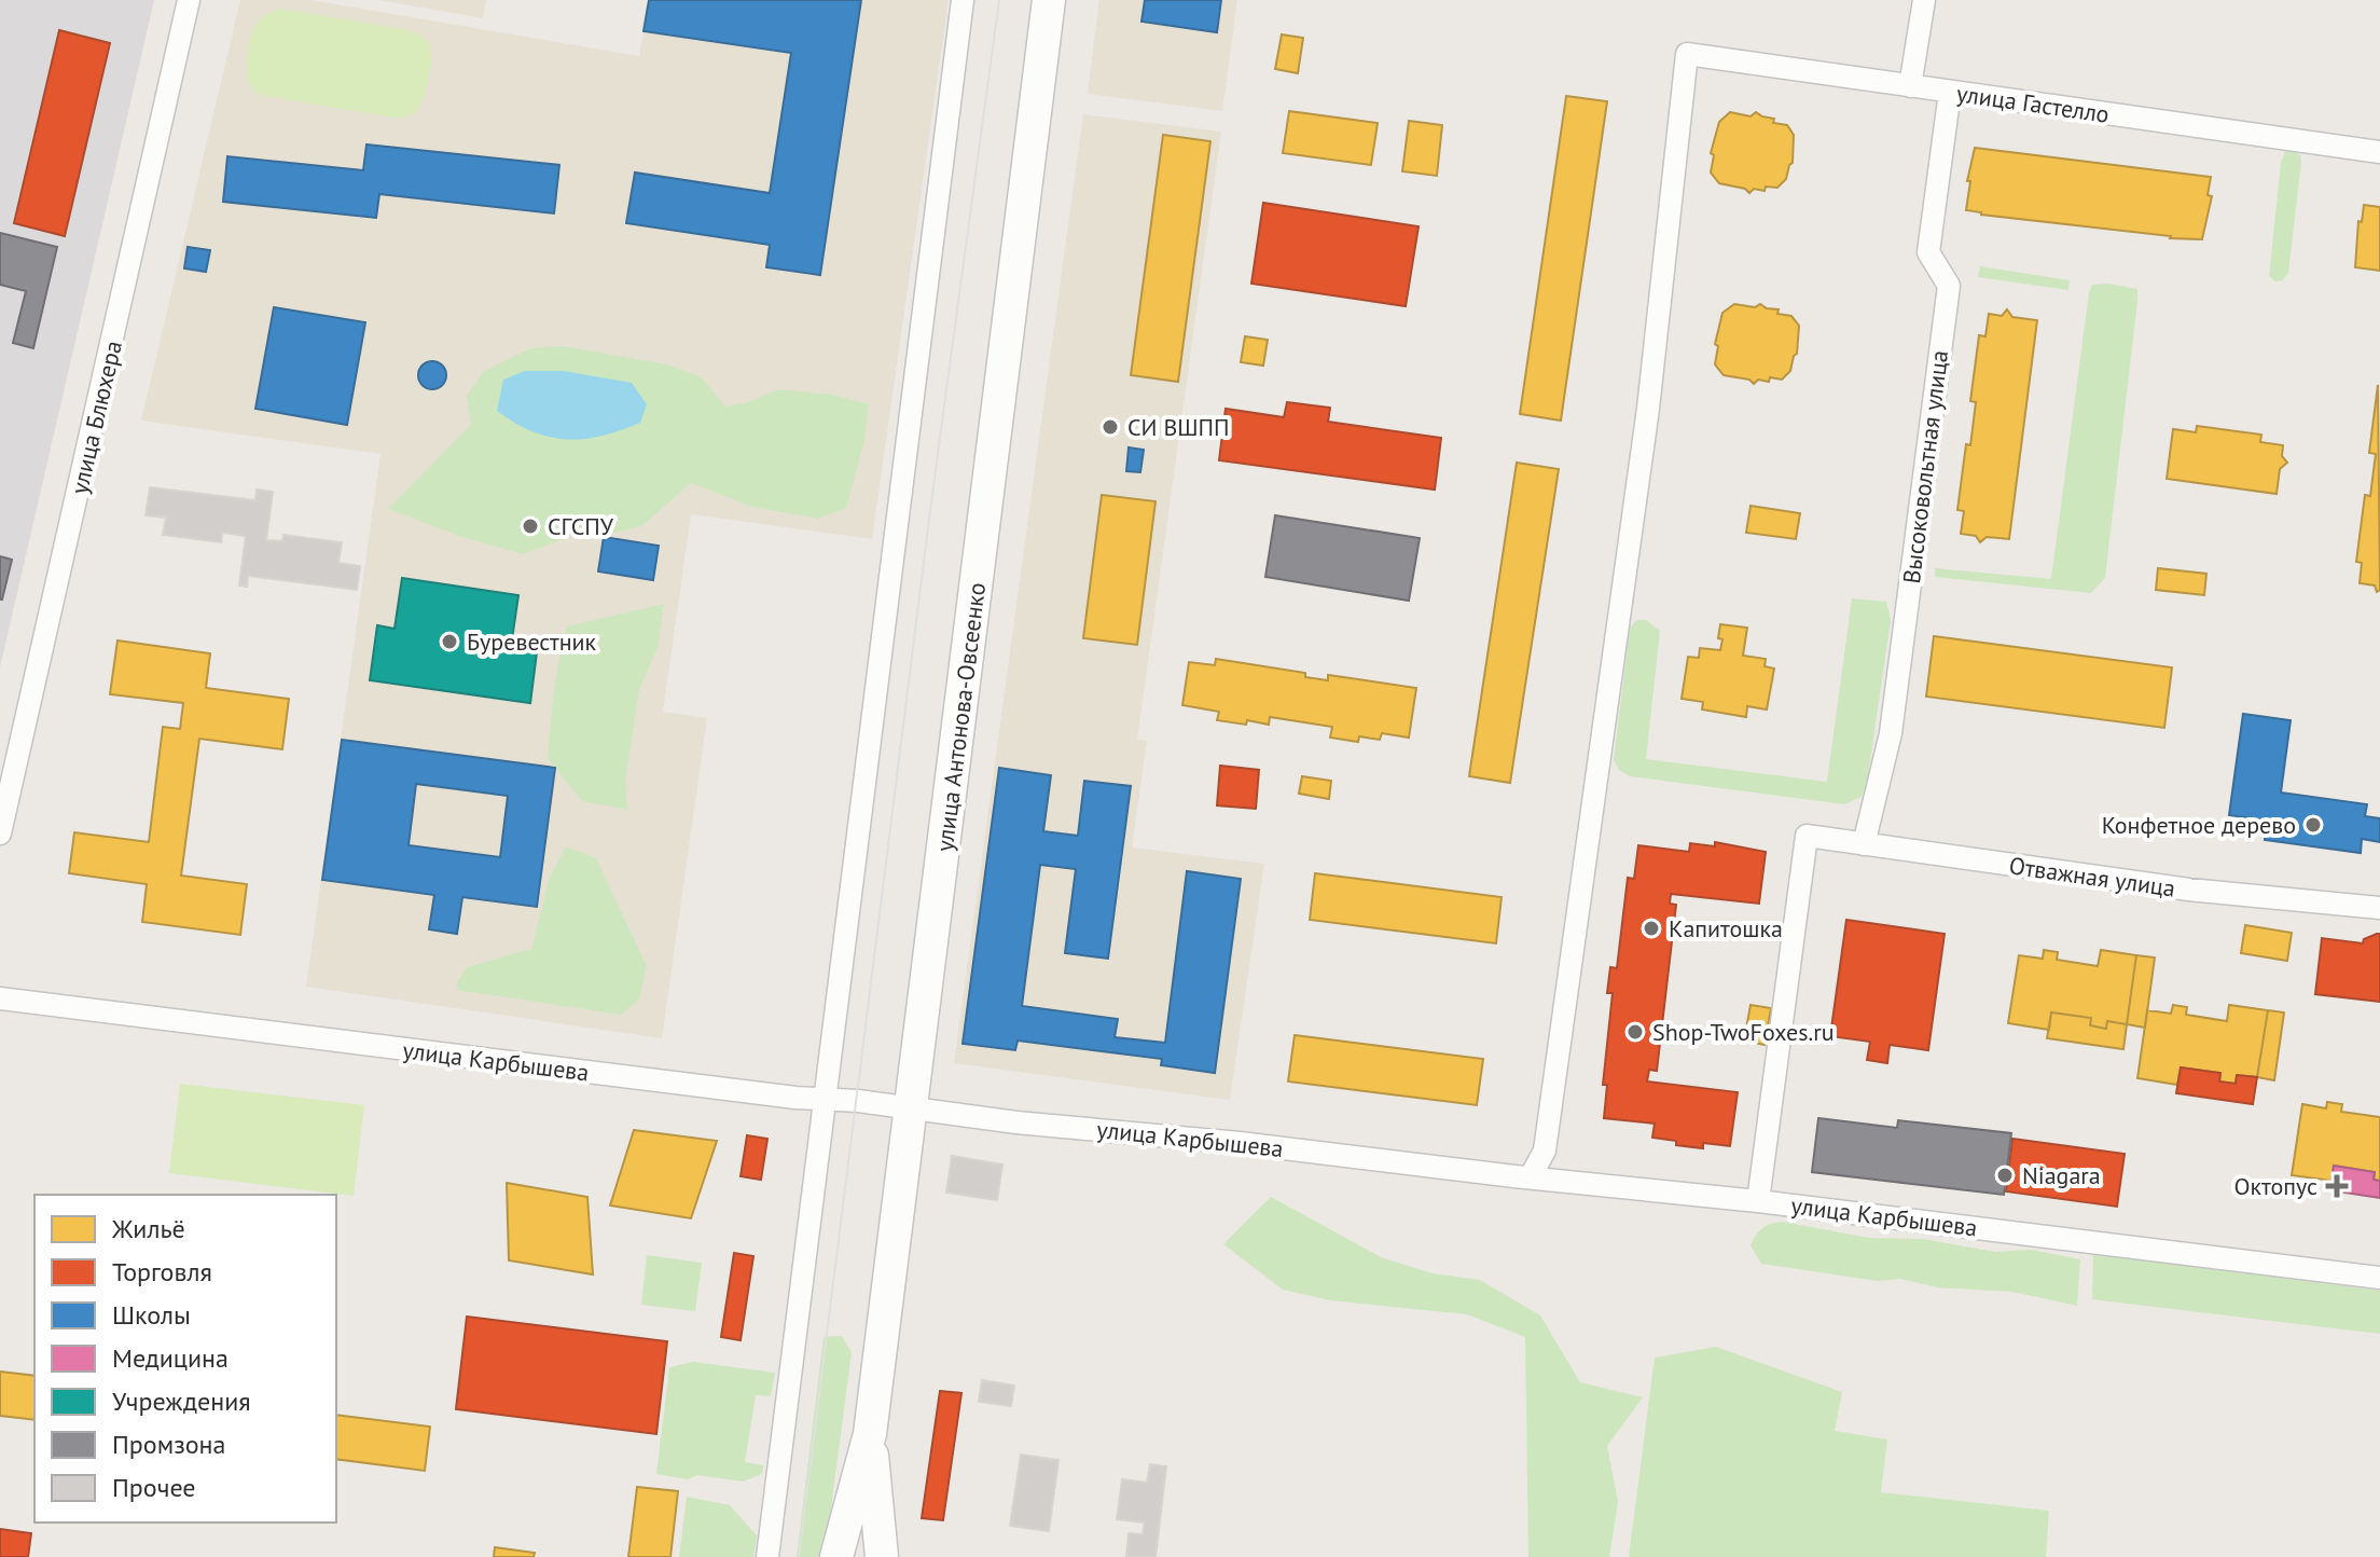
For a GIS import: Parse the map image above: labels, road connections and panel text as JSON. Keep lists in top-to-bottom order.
{
  "streets": {
    "main road": ["улица Антонова-Овсеенко"],
    "street": [
      "улица Гастелло",
      "улица Блюхера",
      "Высоковольтная улица",
      "Отважная улица",
      "улица Карбышева"
    ]
  },
  "crossings": [
    ["улица Гастелло", "Высоковольтная улица"],
    ["улица Гастелло", "улица Карбышева"],
    ["Высоковольтная улица", "Отважная улица"],
    ["улица Антонова-Овсеенко", "улица Карбышева"],
    ["Отважная улица", "улица Карбышева"]
  ],
  "places": {
    "other": [
      "СИ ВШПП",
      "СГСПУ",
      "Буревестник",
      "Конфетное дерево",
      "Капитошка",
      "Shop-TwoFoxes.ru",
      "Niagara"
    ],
    "health": ["Октопус"]
  },
  "legend": [
    "Жильё",
    "Торговля",
    "Школы",
    "Медицина",
    "Учреждения",
    "Промзона",
    "Прочее"
  ]
}
